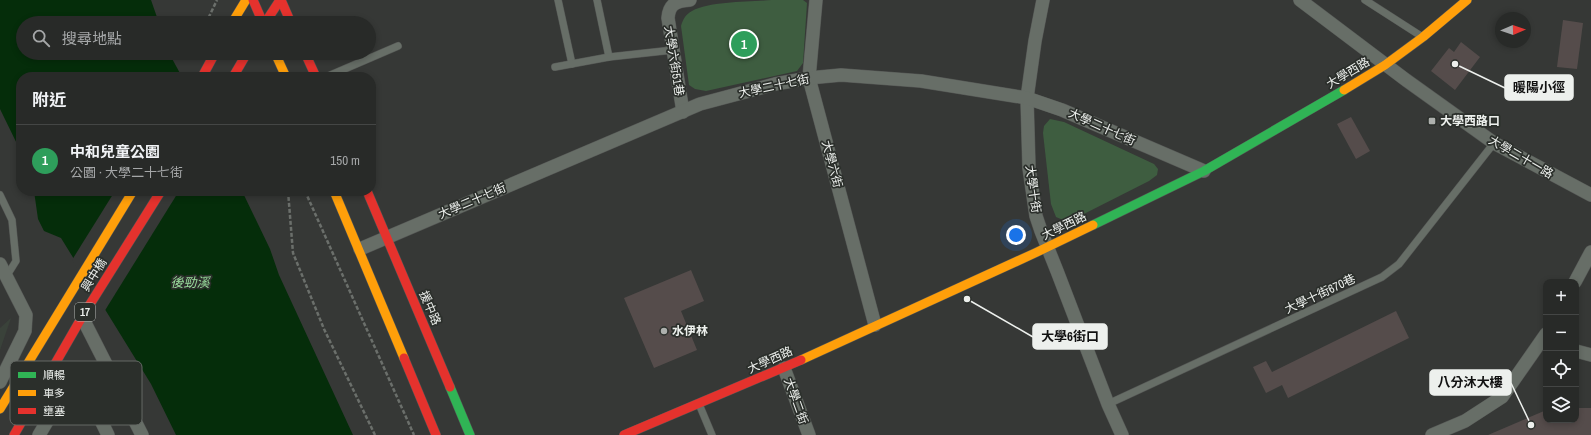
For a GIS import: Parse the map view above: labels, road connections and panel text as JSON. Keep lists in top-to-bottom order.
{
  "streets": {
    "street": [
      "大學六街51巷",
      "大學西路",
      "大學二十七街",
      "大學二十一路",
      "大學六街",
      "大學十街",
      "興中橋",
      "援中路",
      "17",
      "大學二街"
    ],
    "lane": ["大學十街670巷"]
  },
  "crossings": [
    ["大學六街51巷", "大學二十七街"],
    ["大學西路", "大學二十七街"],
    ["大學西路", "大學二十一路"],
    ["大學西路", "大學六街"],
    ["大學西路", "大學十街"],
    ["大學西路", "大學二街"],
    ["大學二十七街", "大學六街"],
    ["大學二十七街", "大學十街"],
    ["大學二十七街", "援中路"],
    ["大學二十一路", "大學十街670巷"],
    ["大學十街", "大學十街670巷"]
  ],
  "water": ["後勁溪"],
  "places": {
    "other": [
      "暖陽小徑",
      "大學6街口",
      "水伊林",
      "八分沐大樓"
    ],
    "transit": ["大學西路口"]
  },
  "legend": ["順暢", "車多", "壅塞"],
  "north": "right",
  "page": {
    "search": "搜尋地點",
    "pins": "1",
    "heading": "附近",
    "list": [
      {
        "mark": "1",
        "name": "中和兒童公園",
        "note": "公園 · 大學二十七街",
        "value": "150 m"
      }
    ],
    "map_buttons": ["+", "−"]
  }
}
